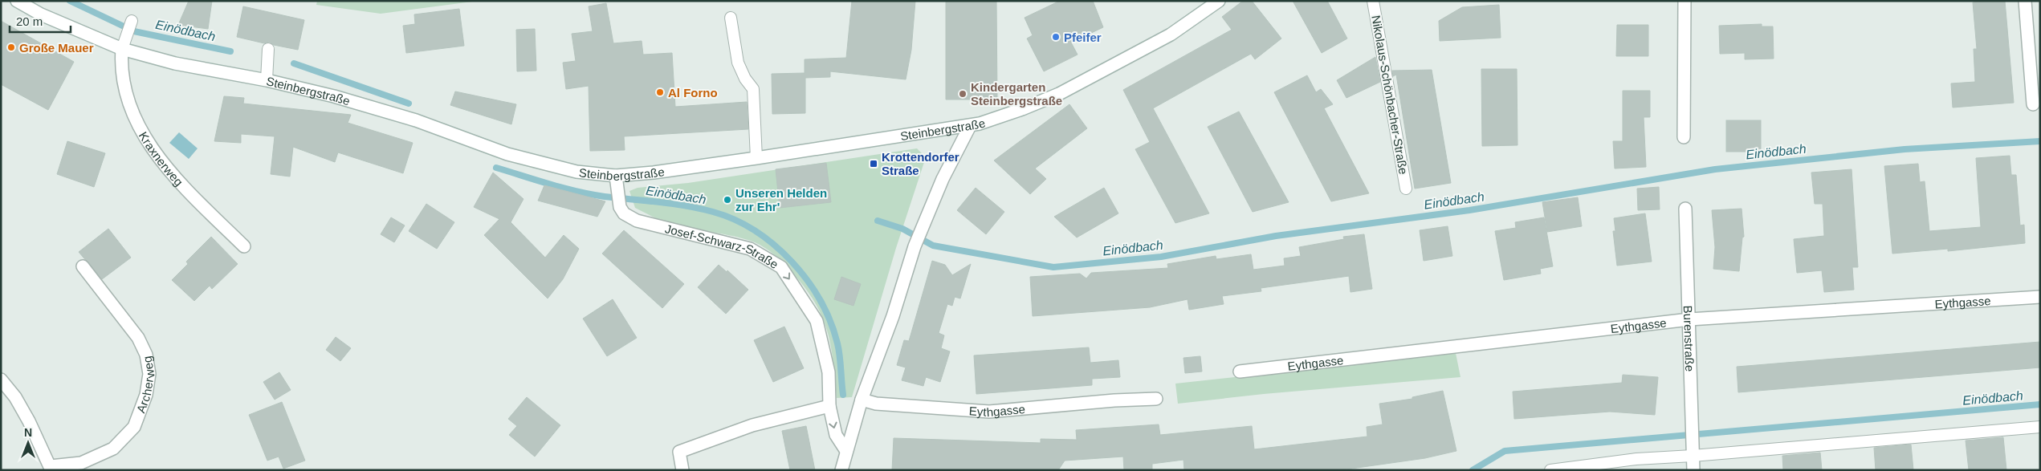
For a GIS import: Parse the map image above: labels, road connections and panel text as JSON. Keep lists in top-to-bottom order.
{
  "streets": {
    "street": [
      "Steinbergstraße",
      "Kraxnerweg",
      "Josef-Schwarz-Straße",
      "Eythgasse",
      "Burenstraße",
      "Archerweg"
    ],
    "lane": ["Nikolaus-Schönbacher-Straße"]
  },
  "crossings": [
    ["Steinbergstraße", "Kraxnerweg"],
    ["Steinbergstraße", "Josef-Schwarz-Straße"],
    ["Eythgasse", "Burenstraße"]
  ],
  "one_way": ["Josef-Schwarz-Straße"],
  "water": ["Einödbach"],
  "places": {
    "other": [
      "Pfeifer",
      "Große Mauer",
      "Al Forno",
      "Kindergarten Steinbergstraße",
      "Unseren Helden zur Ehr'"
    ],
    "transit": ["Krottendorfer Straße"]
  },
  "scale_bar": "20 m",
  "north": "top"
}
